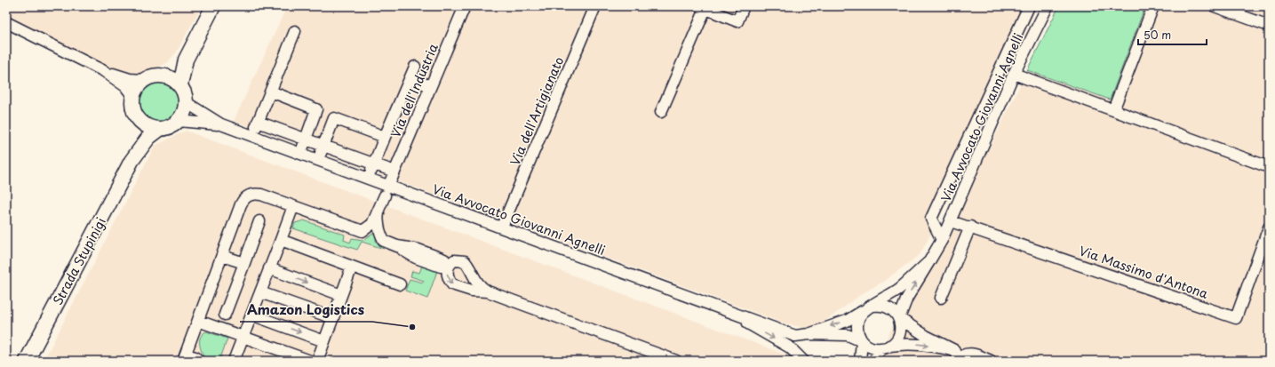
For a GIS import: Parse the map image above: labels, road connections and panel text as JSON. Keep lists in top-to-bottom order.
{
  "streets": {
    "main road": ["Strada Stupinigi"],
    "street": [
      "Via dell'Industria",
      "Via dell'Artigianato",
      "Via Avvocato Giovanni Agnelli",
      "Via Massimo d'Antona"
    ]
  },
  "crossings": [
    ["Via dell'Industria", "Via Avvocato Giovanni Agnelli"],
    ["Via dell'Artigianato", "Via Avvocato Giovanni Agnelli"],
    ["Via Avvocato Giovanni Agnelli", "Strada Stupinigi"],
    ["Via Avvocato Giovanni Agnelli", "Via Massimo d'Antona"]
  ],
  "places": ["Amazon Logistics"],
  "scale_bar": "50 m"
}
